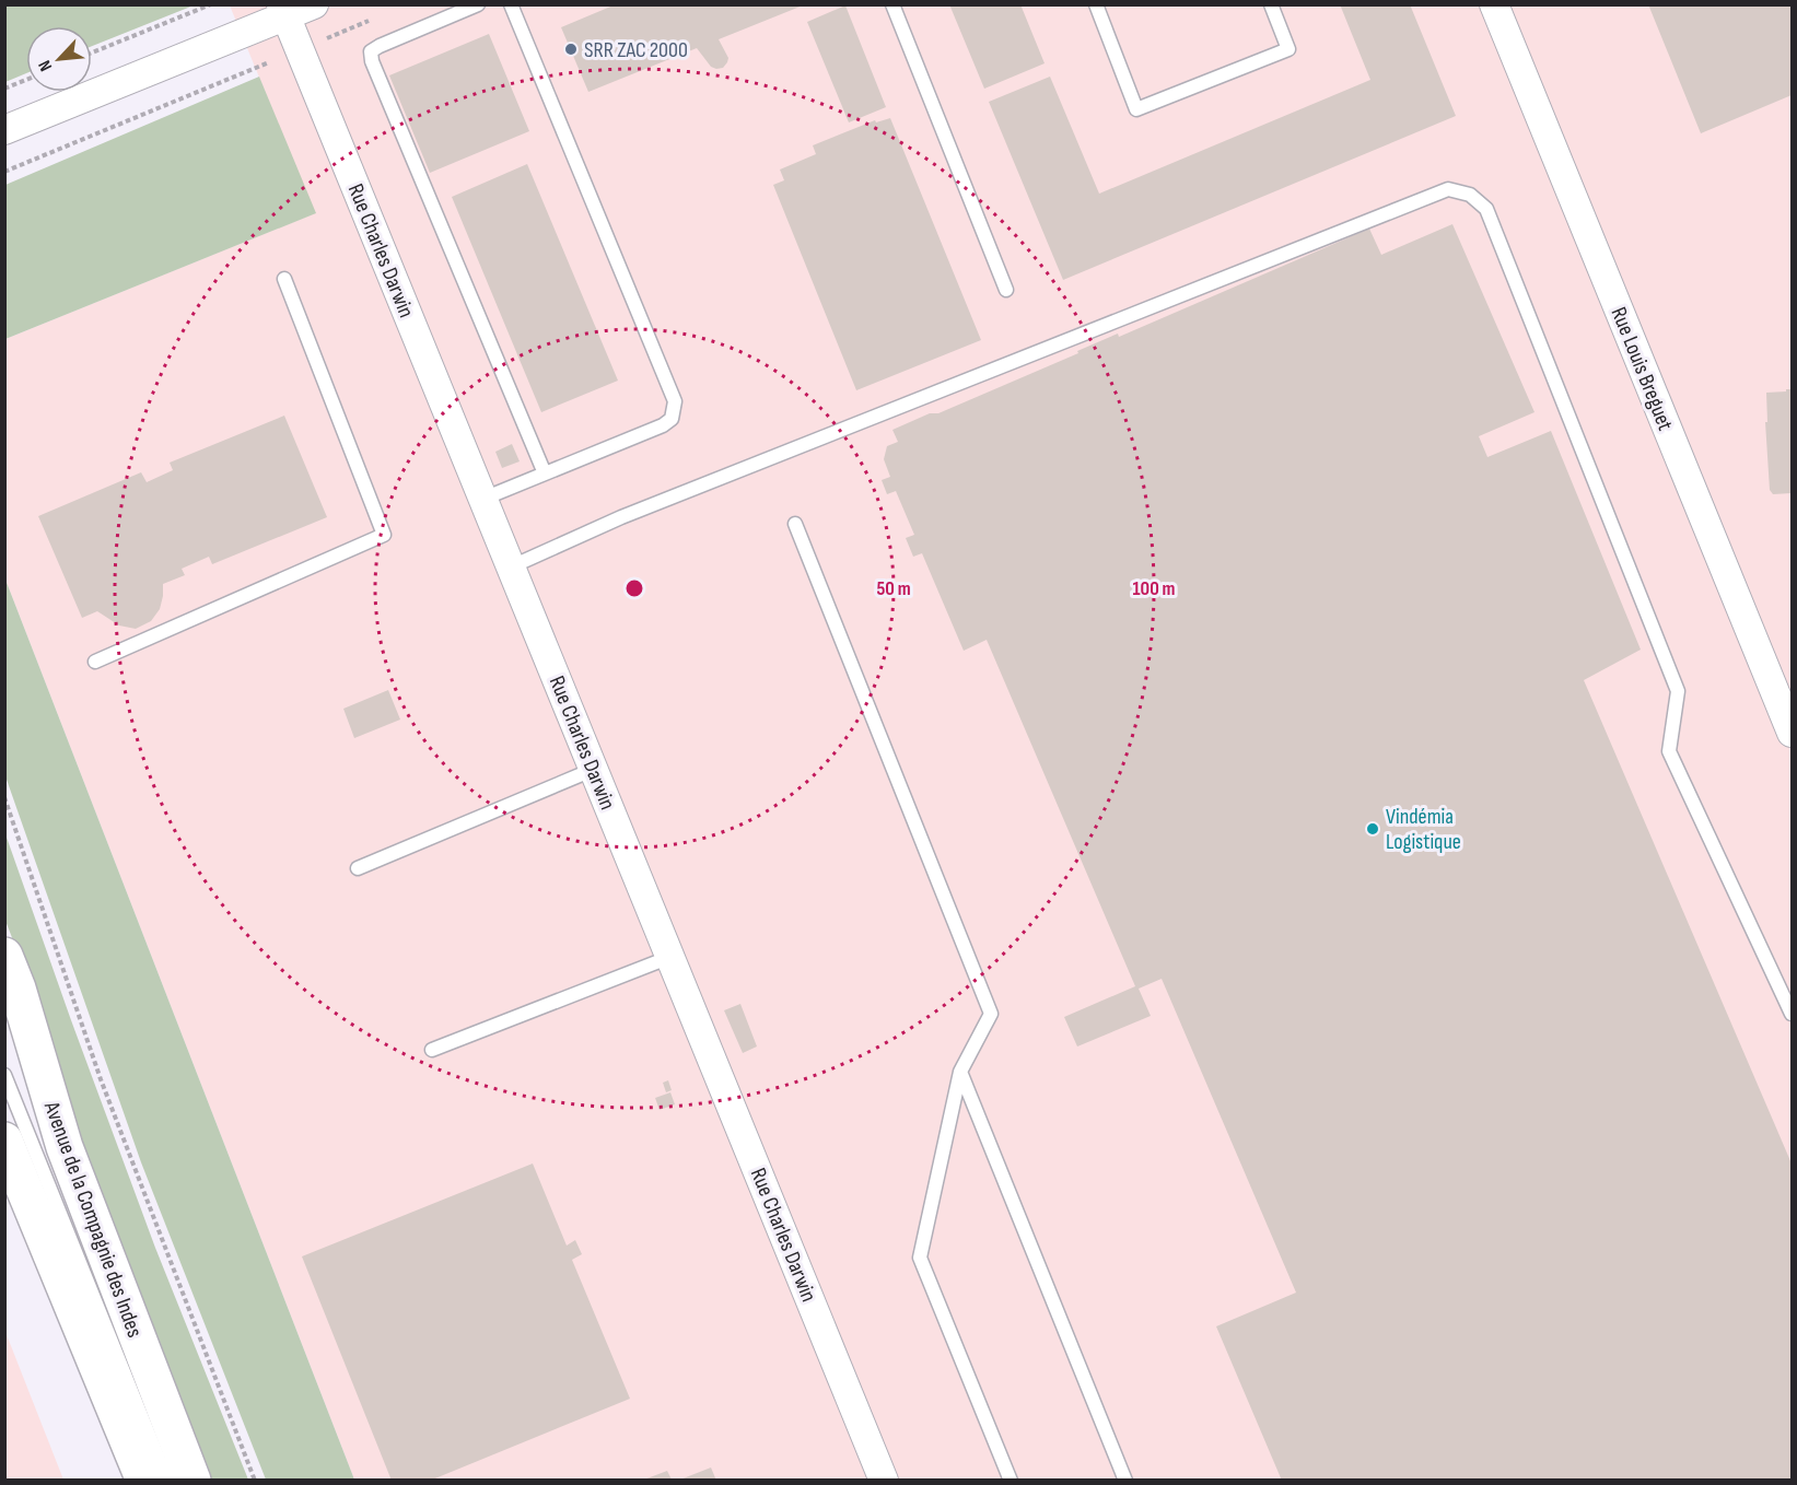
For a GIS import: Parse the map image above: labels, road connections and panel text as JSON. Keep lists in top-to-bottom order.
{
  "streets": {
    "main road": ["Avenue de la Compagnie des Indes"],
    "street": ["Rue Charles Darwin", "Rue Louis Breguet"]
  },
  "places": ["SRR ZAC 2000", "Vindémia Logistique"],
  "north": "bottom left",
  "rings": ["50 m", "100 m"]
}
